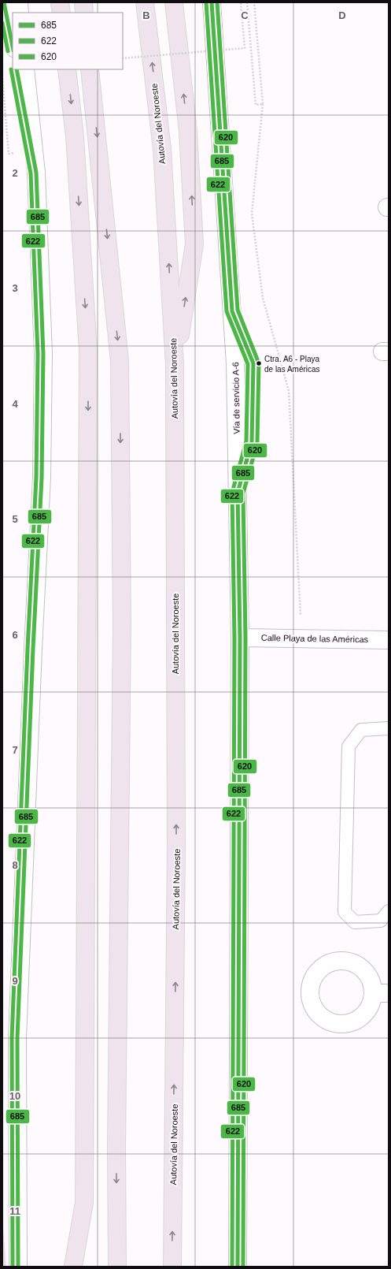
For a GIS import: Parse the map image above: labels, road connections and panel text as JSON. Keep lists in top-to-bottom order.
{
  "streets": {
    "highway": ["Autovía del Noroeste"],
    "street": ["Vía de servicio A-6", "Calle Playa de las Américas"]
  },
  "crossings": [
    ["Vía de servicio A-6", "Calle Playa de las Américas"]
  ],
  "places": ["Ctra. A6 - Playa de las Américas"],
  "lines": ["transit line 685", "transit line 622", "transit line 620"],
  "legend": ["685", "622", "620"],
  "grid": {
    "columns": ["B", "C", "D"],
    "rows": [
      "2",
      "3",
      "4",
      "5",
      "6",
      "7",
      "8",
      "9",
      "10",
      "11"
    ]
  }
}
